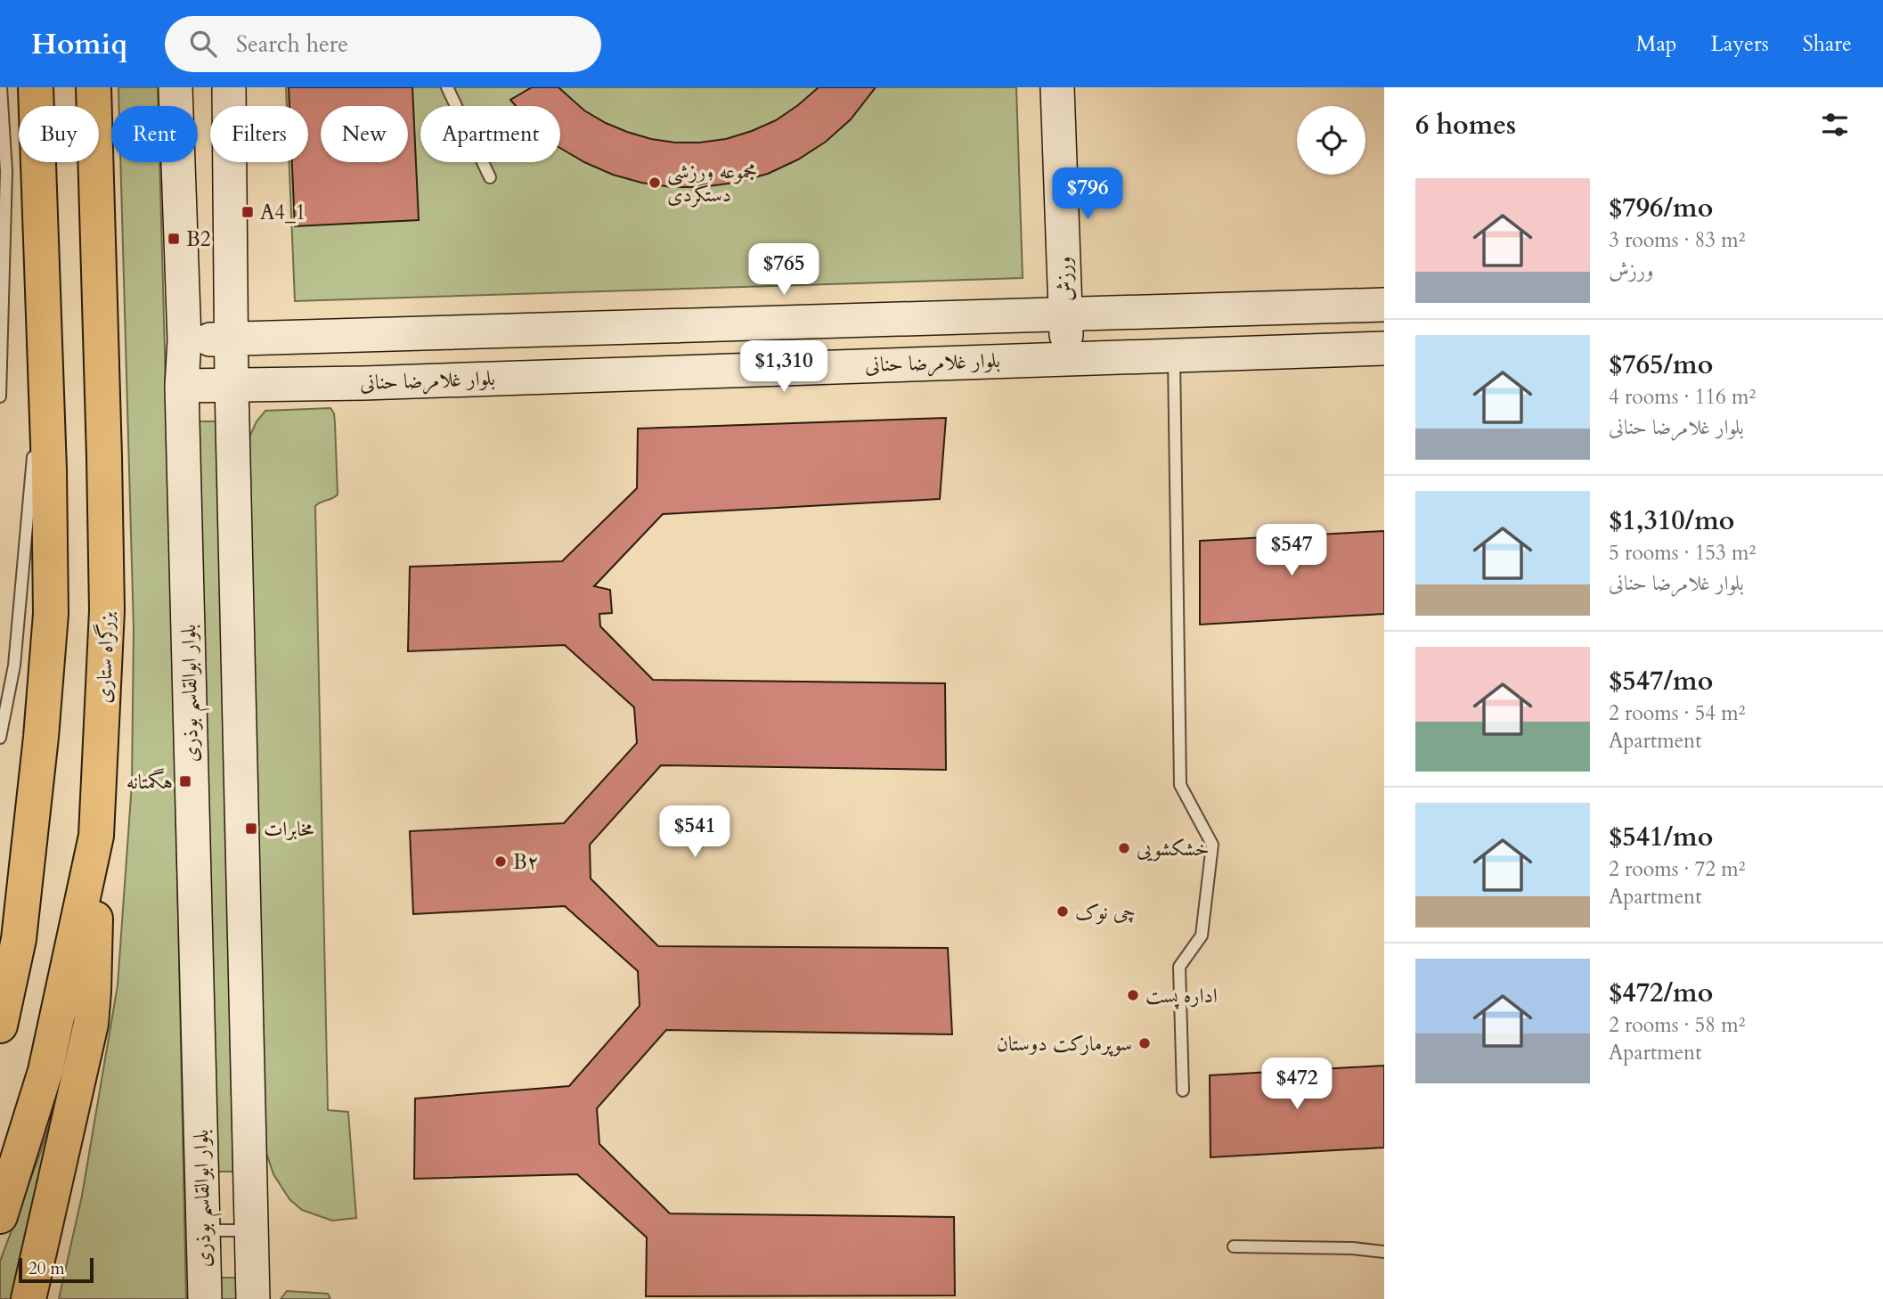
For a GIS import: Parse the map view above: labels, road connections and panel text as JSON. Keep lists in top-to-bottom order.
{
  "streets": {
    "highway": ["بزرگراه ستاری"],
    "main road": ["ورزش", "بلوار غلامرضا حنانی", "بلوار ابوالقاسم بوذری"]
  },
  "crossings": [
    ["ورزش", "بلوار غلامرضا حنانی"],
    ["بلوار غلامرضا حنانی", "بلوار ابوالقاسم بوذری"]
  ],
  "places": {
    "other": [
      "مجموعه ورزشی دستگردی",
      "خشکشویی",
      "B۲",
      "چی نوک",
      "اداره پست",
      "سوپرمارکت دوستان"
    ],
    "transit": [
      "A4_1",
      "B2",
      "هگمتانه",
      "مخابرات"
    ]
  },
  "scale_bar": "20 m",
  "page": {
    "header": "Homiq",
    "search": "Search here",
    "nav": ["Map", "Layers", "Share"],
    "heading": "6 homes",
    "chip": [
      "Buy",
      "Rent",
      "Filters",
      "New",
      "Apartment"
    ],
    "list": [
      {
        "name": "$796/mo",
        "note": "3 rooms · 83 m² · ورزش"
      },
      {
        "name": "$765/mo",
        "note": "4 rooms · 116 m² · بلوار غلامرضا حنانی"
      },
      {
        "name": "$1,310/mo",
        "note": "5 rooms · 153 m² · بلوار غلامرضا حنانی"
      },
      {
        "name": "$547/mo",
        "note": "2 rooms · 54 m² · Apartment"
      },
      {
        "name": "$541/mo",
        "note": "2 rooms · 72 m² · Apartment"
      },
      {
        "name": "$472/mo",
        "note": "2 rooms · 58 m² · Apartment"
      }
    ],
    "price": [
      "$796",
      "$765",
      "$1,310",
      "$547",
      "$541",
      "$472"
    ],
    "scale": "20 m"
  }
}
